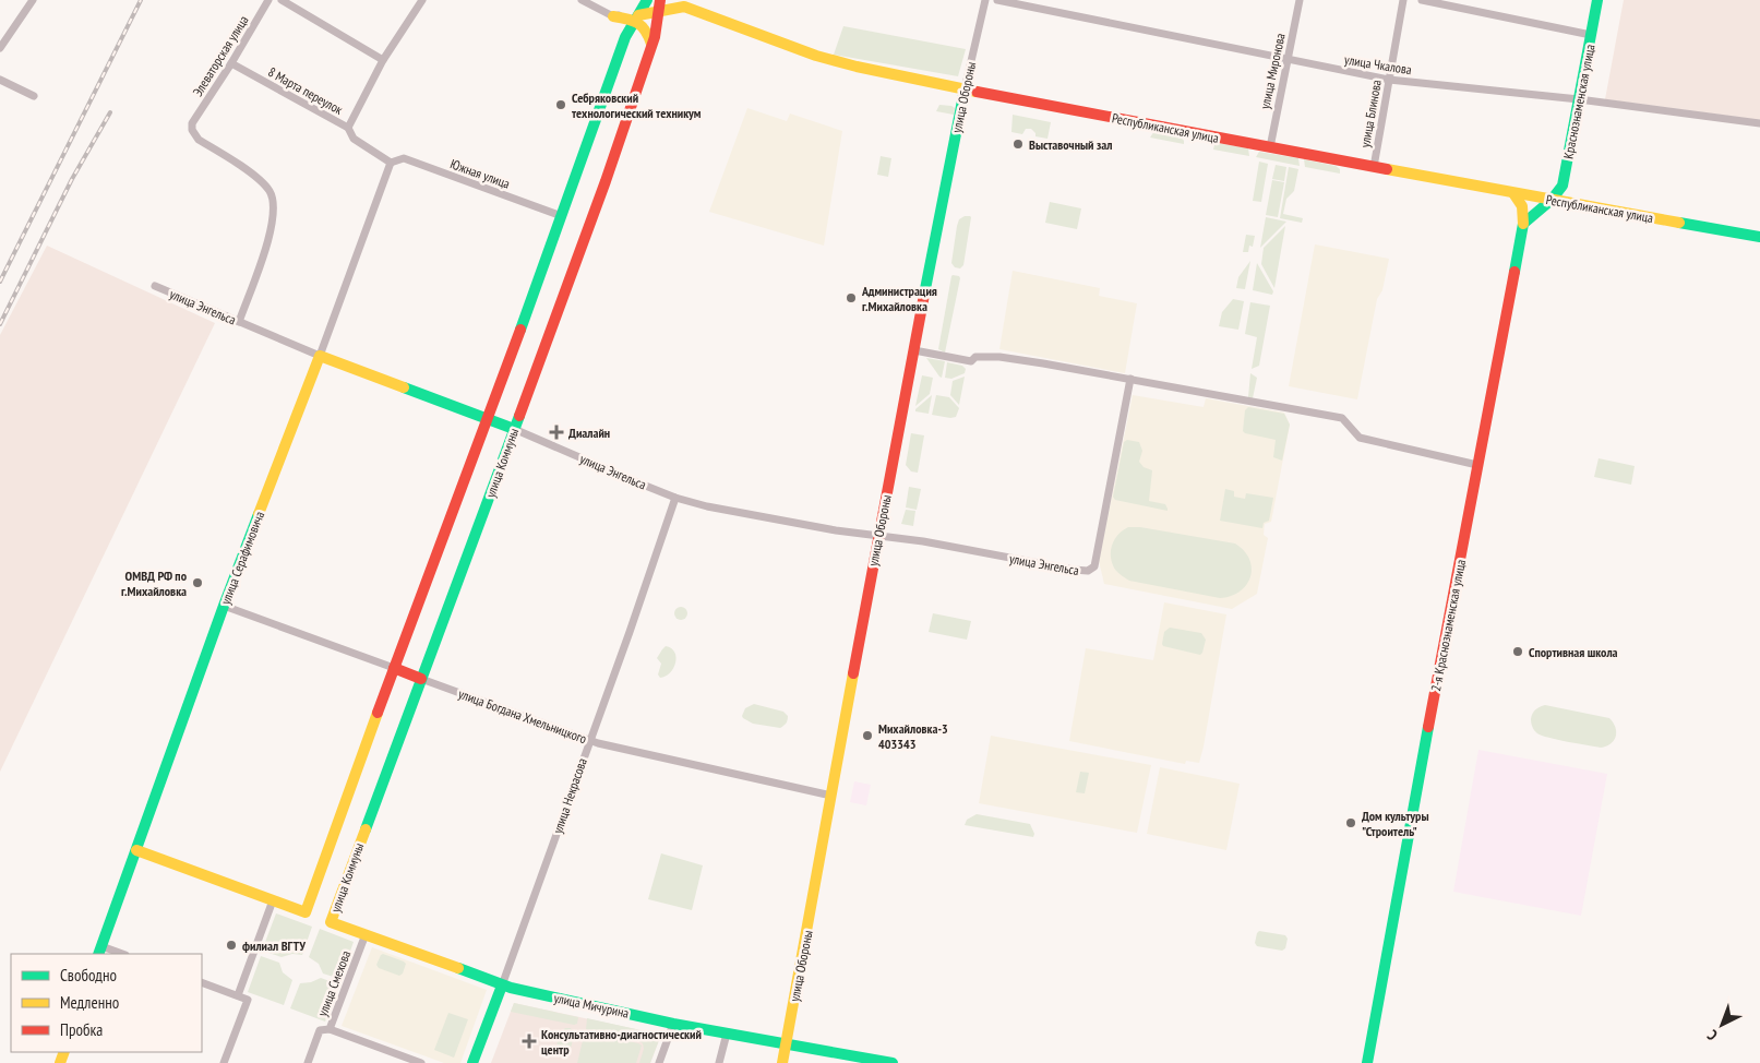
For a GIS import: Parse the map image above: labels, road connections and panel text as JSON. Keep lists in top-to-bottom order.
{
  "streets": {
    "street": [
      "Элеваторская улица",
      "улица Чкалова",
      "улица Миронова",
      "8 Марта переулок",
      "улица Обороны",
      "Краснознаменская улица",
      "улица Блинова",
      "Республиканская улица",
      "Южная улица",
      "улица Энгельса",
      "улица Коммуны",
      "улица Серафимовича",
      "2-я Краснознаменская улица",
      "улица Богдана Хмельницкого",
      "улица Некрасова",
      "улица Смехова",
      "улица Мичурина"
    ]
  },
  "crossings": [
    ["Элеваторская улица", "8 Марта переулок"],
    ["Элеваторская улица", "улица Энгельса"],
    ["улица Чкалова", "улица Миронова"],
    ["улица Чкалова", "Краснознаменская улица"],
    ["улица Чкалова", "улица Блинова"],
    ["улица Миронова", "Республиканская улица"],
    ["8 Марта переулок", "Южная улица"],
    ["8 Марта переулок", "улица Серафимовича"],
    ["улица Обороны", "Республиканская улица"],
    ["улица Обороны", "улица Энгельса"],
    ["улица Обороны", "улица Богдана Хмельницкого"],
    ["улица Обороны", "улица Мичурина"],
    ["Краснознаменская улица", "Республиканская улица"],
    ["улица Блинова", "Республиканская улица"],
    ["Республиканская улица", "улица Коммуны"],
    ["Южная улица", "улица Коммуны"],
    ["Южная улица", "улица Серафимовича"],
    ["улица Энгельса", "улица Коммуны"],
    ["улица Энгельса", "улица Серафимовича"],
    ["улица Энгельса", "улица Некрасова"],
    ["улица Коммуны", "улица Богдана Хмельницкого"],
    ["улица Коммуны", "улица Мичурина"],
    ["улица Серафимовича", "улица Богдана Хмельницкого"],
    ["улица Богдана Хмельницкого", "улица Некрасова"],
    ["улица Некрасова", "улица Мичурина"],
    ["улица Смехова", "улица Мичурина"]
  ],
  "places": {
    "other": [
      "Себряковский технологический техникум",
      "Выставочный зал",
      "Администрация г.Михайловка",
      "ОМВД РФ по г.Михайловка",
      "Спортивная школа",
      "Михайловка-3 403343",
      "Дом культуры \"Строитель\"",
      "филиал ВГТУ"
    ],
    "health": ["Диалайн", "Консультативно-диагностический центр"]
  },
  "legend": ["Свободно", "Медленно", "Пробка"],
  "north": "bottom left"
}
